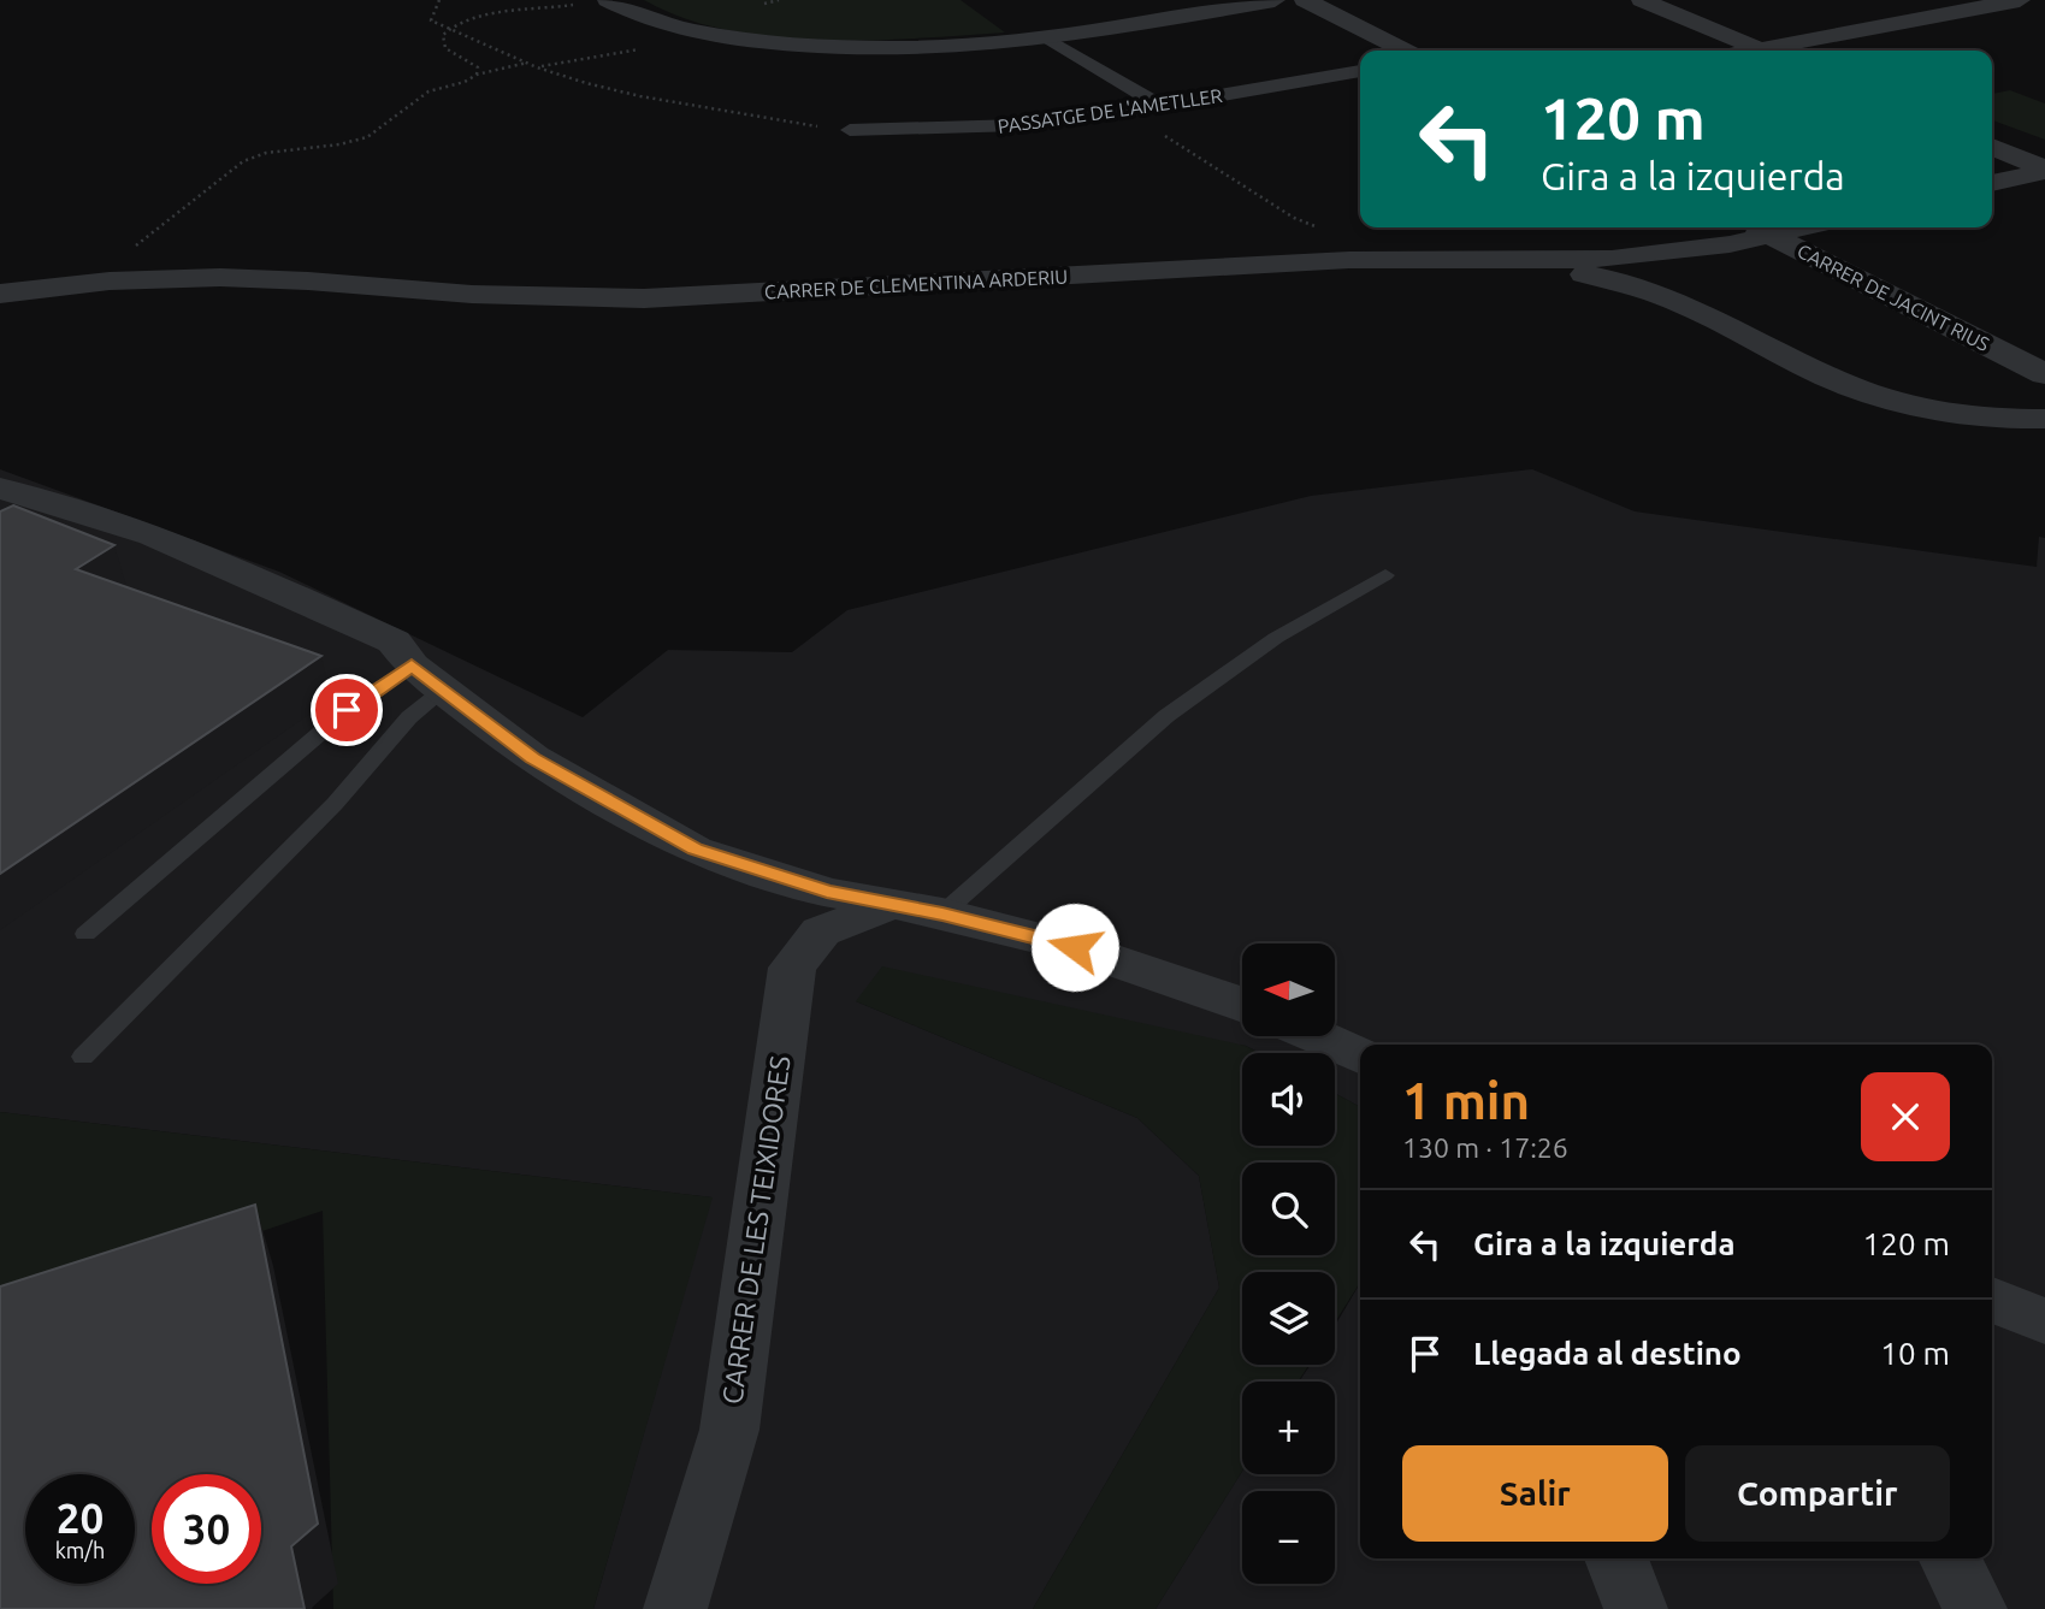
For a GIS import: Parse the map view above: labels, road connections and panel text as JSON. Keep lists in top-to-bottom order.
{
  "streets": {
    "street": [
      "PASSATGE DE L'AMETLLER",
      "CARRER DE CLEMENTINA ARDERIU",
      "CARRER DE JACINT RIUS",
      "CARRER DE LES TEIXIDORES"
    ]
  },
  "crossings": [
    ["CARRER DE CLEMENTINA ARDERIU", "CARRER DE JACINT RIUS"]
  ],
  "north": "left",
  "page": {
    "turn": ["120 m", "Gira a la izquierda"],
    "map_buttons": ["+", "−"],
    "heading": ["1 min", "130 m · 17:26"],
    "list": [
      {
        "name": "Gira a la izquierda",
        "value": "120 m"
      },
      {
        "name": "Llegada al destino",
        "value": "10 m"
      }
    ],
    "buttons": ["Salir", "Compartir"],
    "speed": "20 km/h",
    "limit": "30"
  }
}
